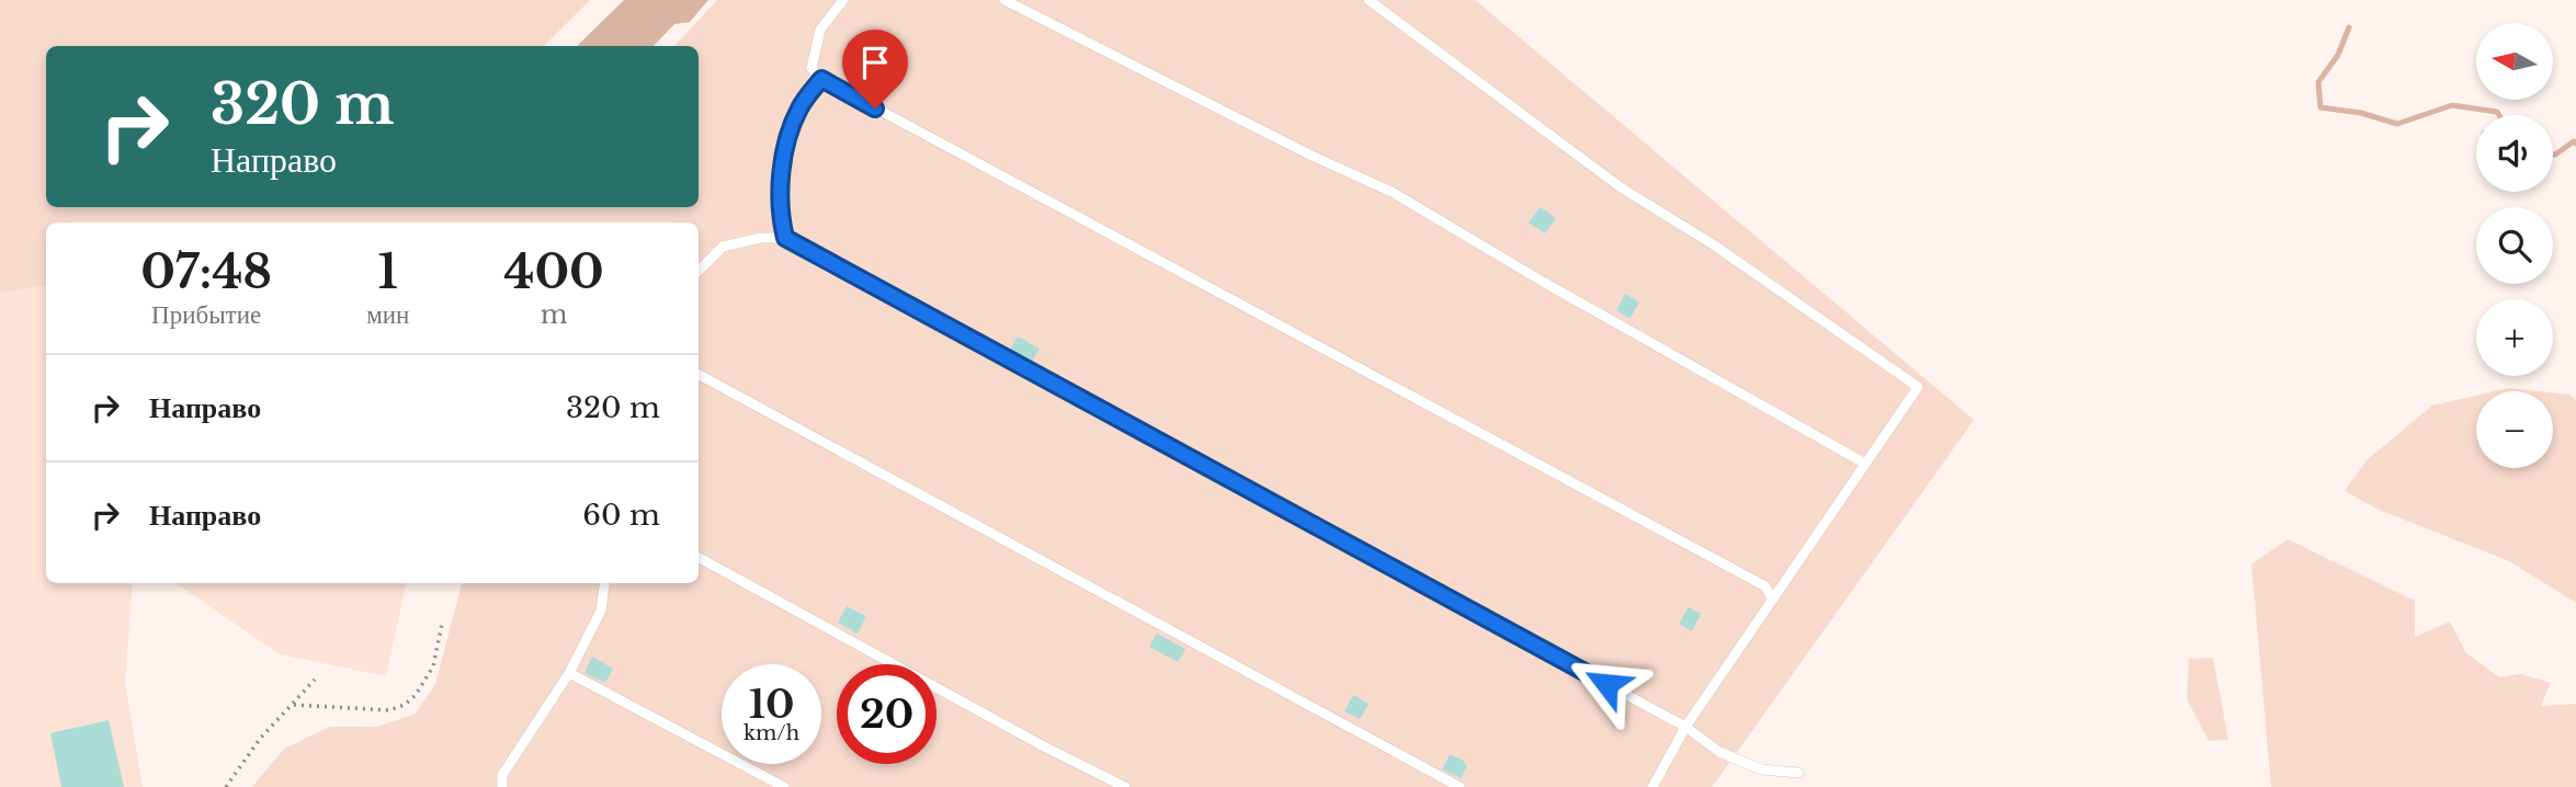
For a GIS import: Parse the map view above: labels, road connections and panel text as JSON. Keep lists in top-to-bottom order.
{
  "north": "left",
  "page": {
    "map_buttons": ["+", "−"],
    "turn": ["320 m", "Направо"],
    "eta": [
      "07:48",
      "Прибытие",
      "1",
      "мин",
      "400",
      "m"
    ],
    "list": [
      {
        "name": "Направо",
        "value": "320 m"
      },
      {
        "name": "Направо",
        "value": "60 m"
      }
    ],
    "speed": "10 km/h",
    "limit": "20"
  }
}
